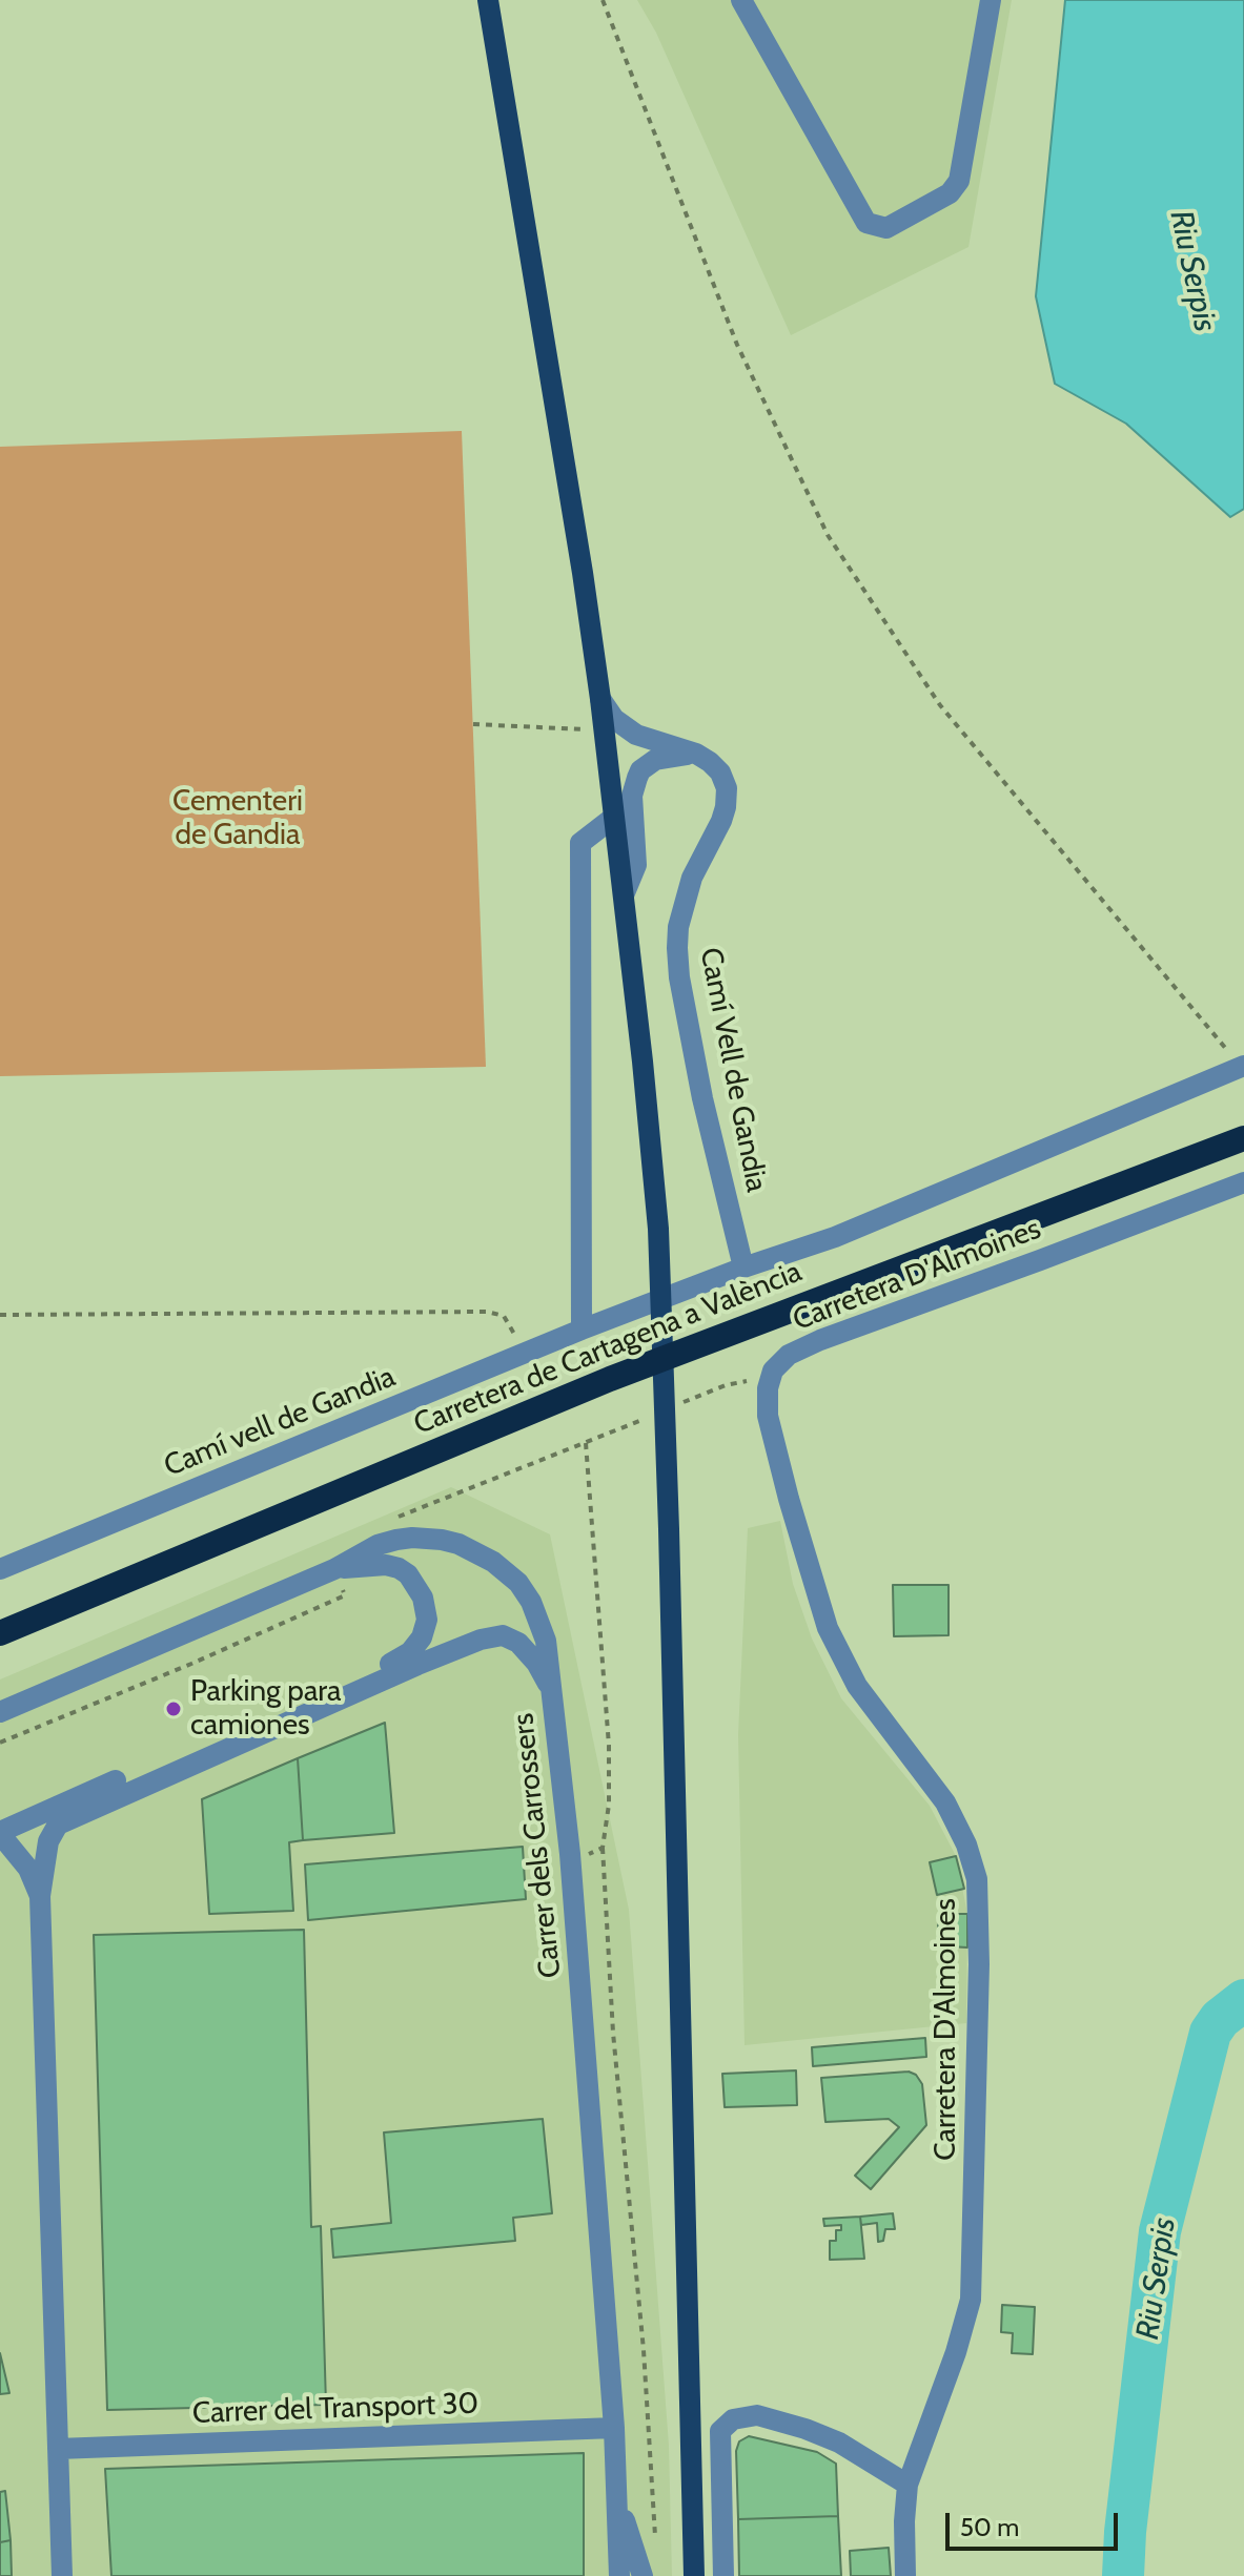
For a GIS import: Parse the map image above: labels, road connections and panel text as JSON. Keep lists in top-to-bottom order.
{
  "streets": {
    "highway": ["Carretera de Cartagena a València"],
    "street": [
      "Camí Vell de Gandia",
      "Carretera D'Almoines",
      "Camí vell de Gandia",
      "Carrer dels Carrossers",
      "Carrer del Transport 30"
    ]
  },
  "crossings": [
    ["Camí Vell de Gandia", "Camí vell de Gandia"],
    ["Carrer dels Carrossers", "Carrer del Transport 30"]
  ],
  "water": ["Riu Serpis"],
  "parks": ["Cementeri de Gandia"],
  "places": ["Parking para camiones"],
  "scale_bar": "50 m"
}
